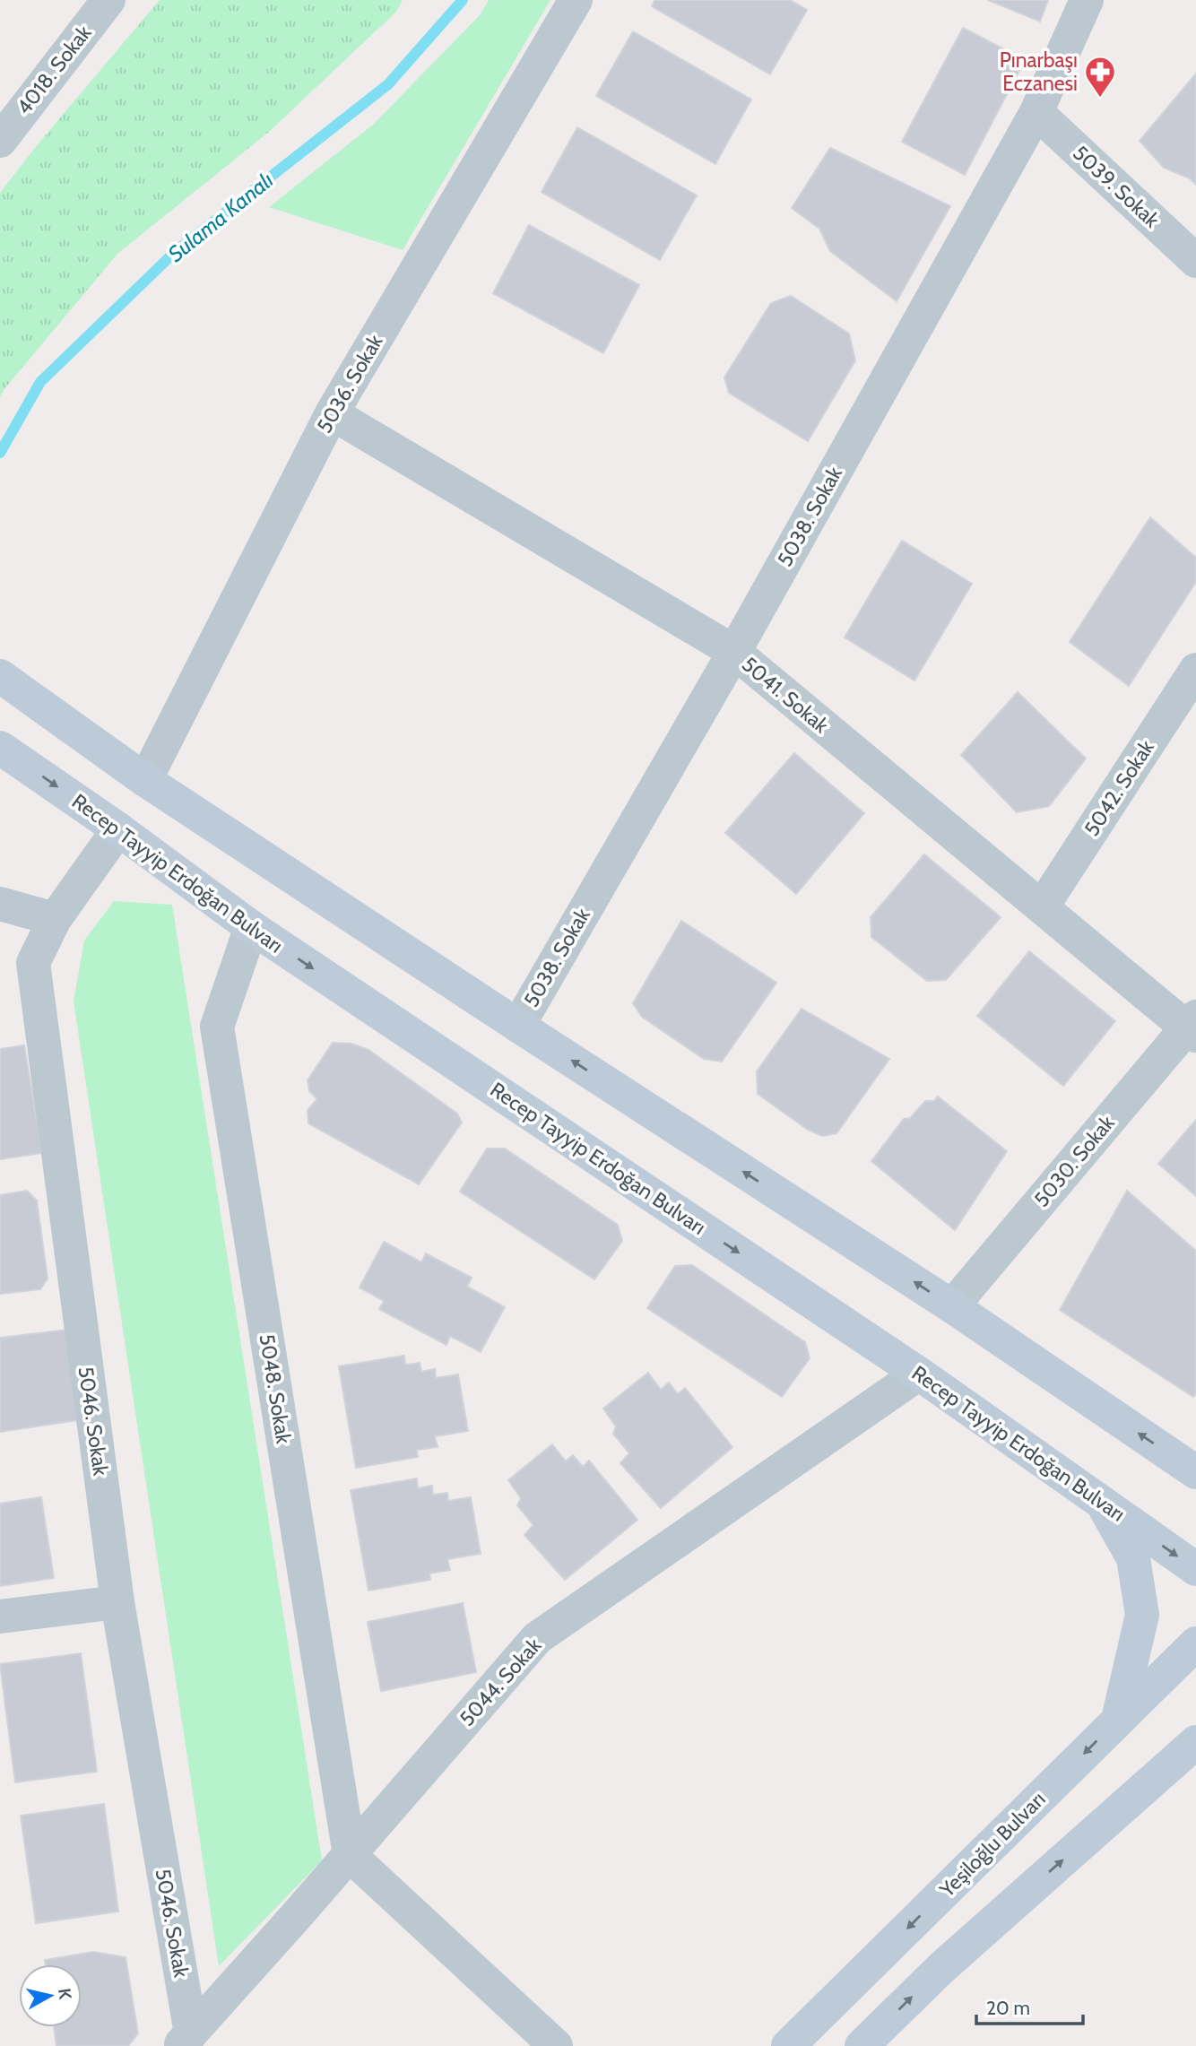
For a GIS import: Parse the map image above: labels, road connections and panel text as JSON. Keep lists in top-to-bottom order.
{
  "streets": {
    "main road": ["Recep Tayyip Erdoğan Bulvarı", "Yeşiloğlu Bulvarı"],
    "street": [
      "4018. Sokak",
      "5039. Sokak",
      "5036. Sokak",
      "5038. Sokak",
      "5041. Sokak",
      "5042. Sokak",
      "5030. Sokak",
      "5048. Sokak",
      "5046. Sokak",
      "5044. Sokak"
    ]
  },
  "crossings": [
    ["5039. Sokak", "5038. Sokak"],
    ["5036. Sokak", "5041. Sokak"],
    ["5038. Sokak", "5041. Sokak"],
    ["5041. Sokak", "5042. Sokak"],
    ["5041. Sokak", "5030. Sokak"],
    ["Recep Tayyip Erdoğan Bulvarı", "5048. Sokak"],
    ["Recep Tayyip Erdoğan Bulvarı", "5046. Sokak"],
    ["Recep Tayyip Erdoğan Bulvarı", "5044. Sokak"],
    ["5048. Sokak", "5044. Sokak"],
    ["5046. Sokak", "5044. Sokak"]
  ],
  "water": ["Sulama Kanalı"],
  "places": {
    "pharmacy": ["Pınarbaşı Eczanesi"]
  },
  "scale_bar": "20 m",
  "north": "right"
}
